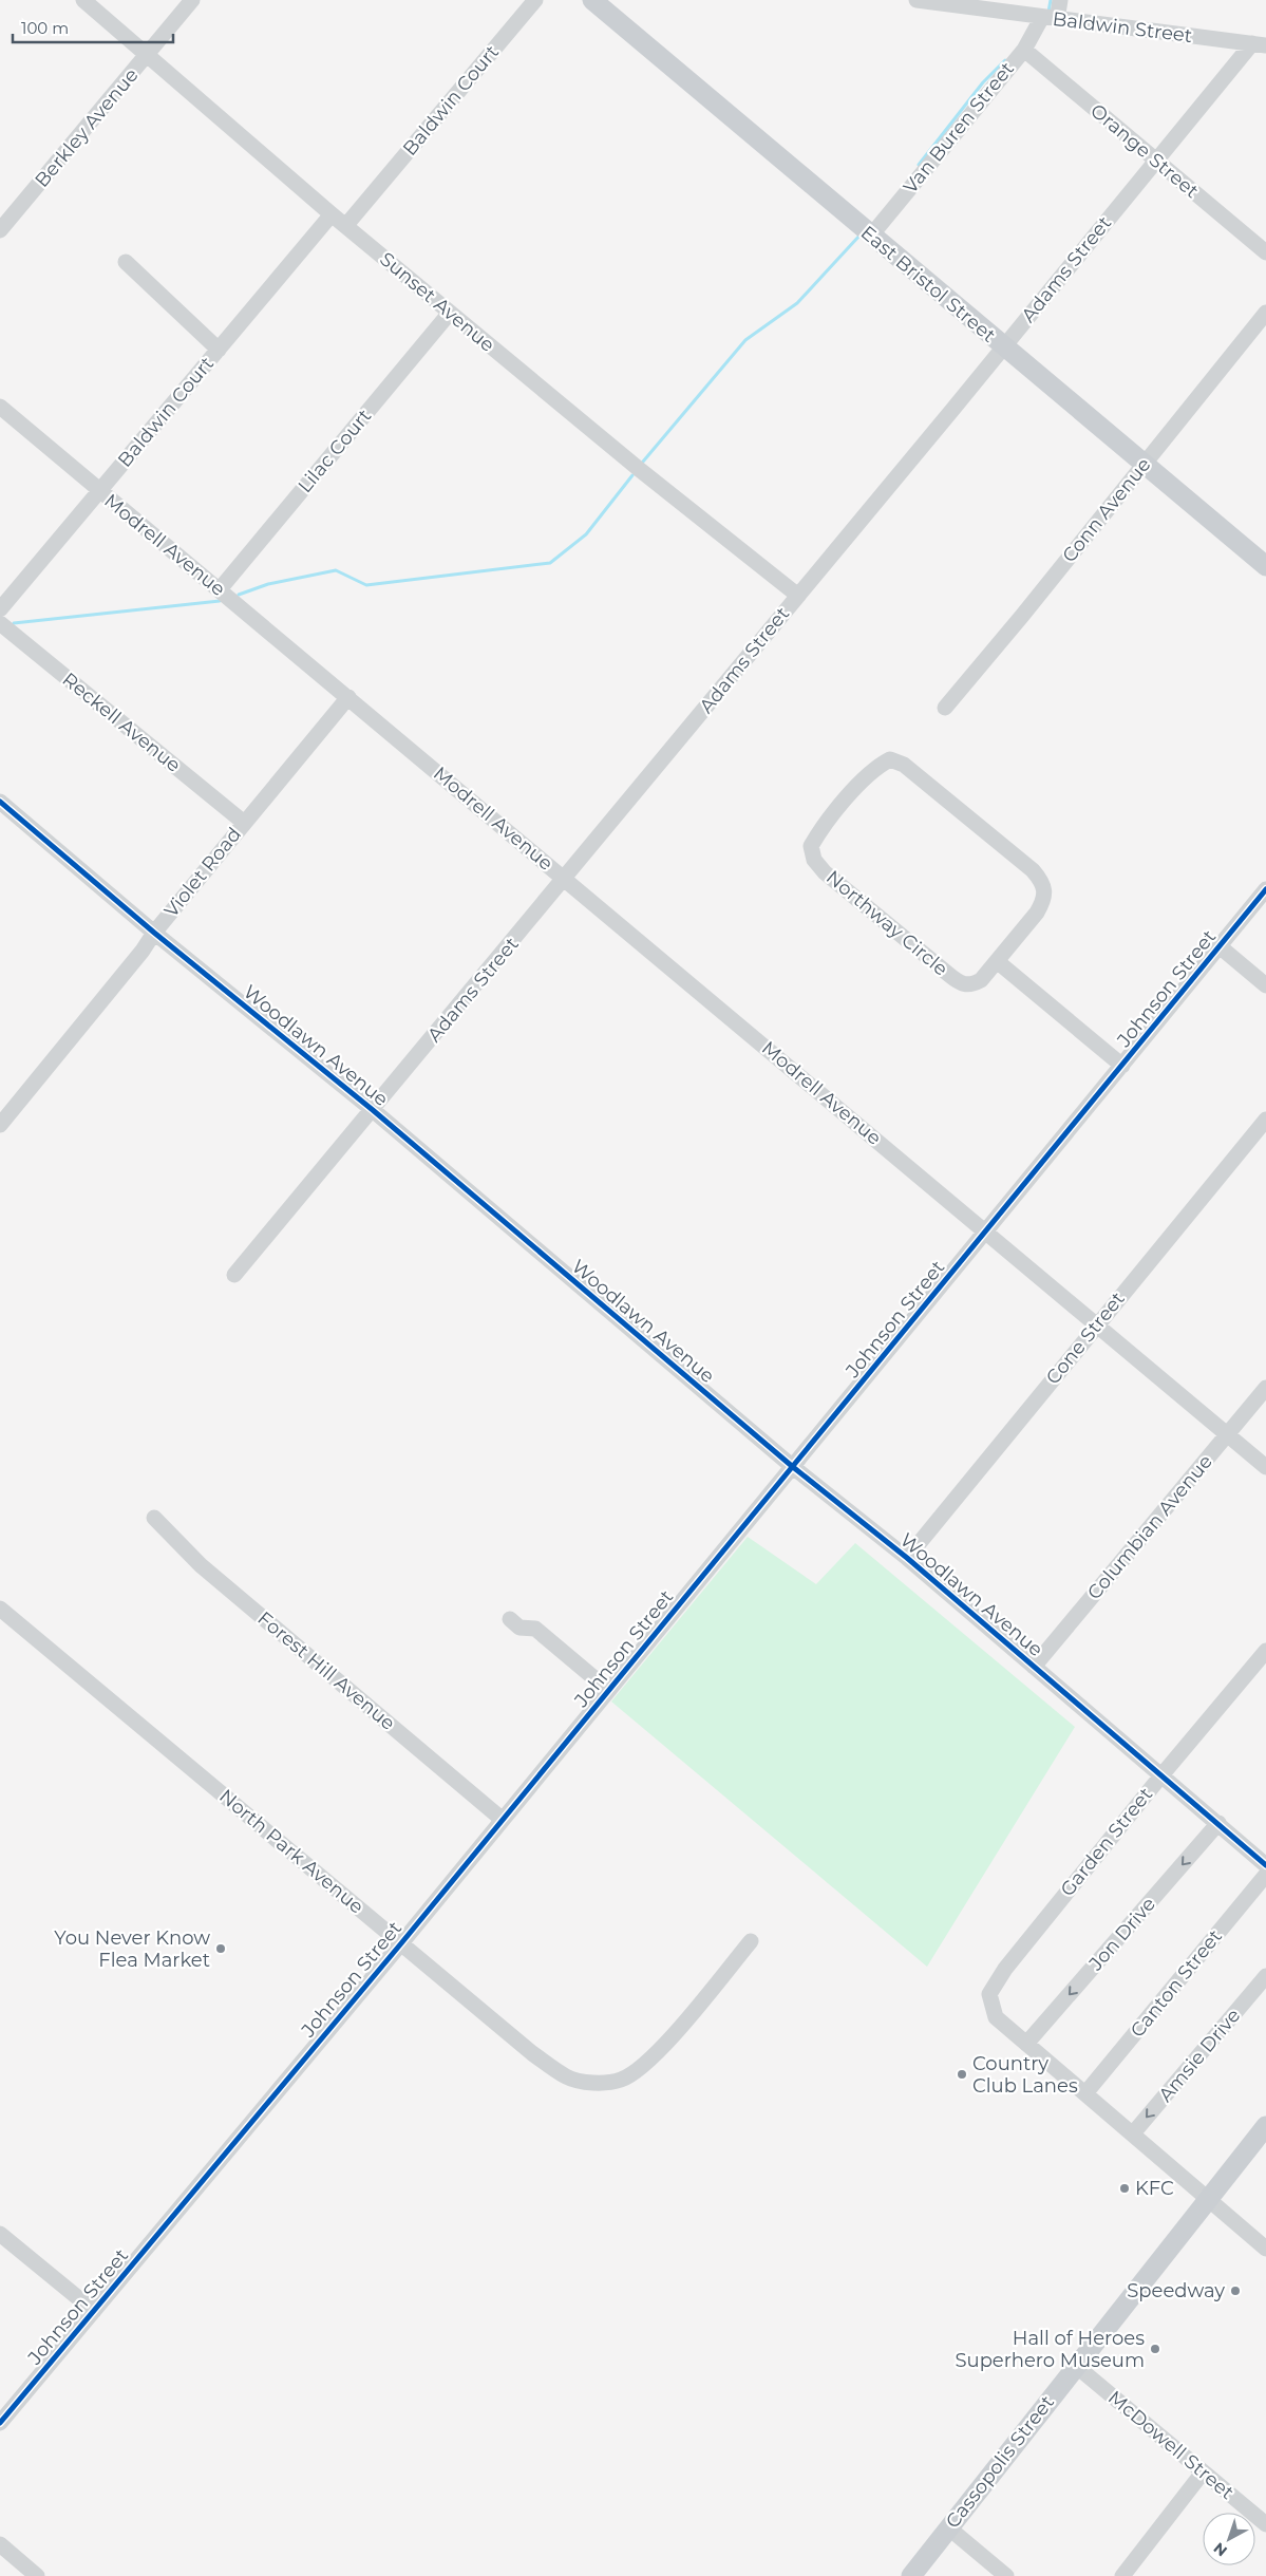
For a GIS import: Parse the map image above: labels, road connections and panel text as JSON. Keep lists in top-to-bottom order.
{
  "streets": {
    "main road": ["East Bristol Street", "Cassopolis Street"],
    "street": [
      "Baldwin Street",
      "Baldwin Court",
      "Berkley Avenue",
      "Van Buren Street",
      "Orange Street",
      "Adams Street",
      "Sunset Avenue",
      "Lilac Court",
      "Conn Avenue",
      "Modrell Avenue",
      "Reckell Avenue",
      "Violet Road",
      "Northway Circle",
      "Johnson Street",
      "Woodlawn Avenue",
      "Cone Street",
      "Columbian Avenue",
      "Forest Hill Avenue",
      "Garden Street",
      "North Park Avenue",
      "Jon Drive",
      "Canton Street",
      "Amsie Drive",
      "McDowell Street"
    ]
  },
  "crossings": [
    ["Baldwin Street", "Van Buren Street"],
    ["Baldwin Street", "Adams Street"],
    ["Baldwin Court", "Sunset Avenue"],
    ["Baldwin Court", "Modrell Avenue"],
    ["Berkley Avenue", "Sunset Avenue"],
    ["Van Buren Street", "Orange Street"],
    ["Van Buren Street", "East Bristol Street"],
    ["Orange Street", "Adams Street"],
    ["Adams Street", "East Bristol Street"],
    ["Adams Street", "Sunset Avenue"],
    ["Adams Street", "Modrell Avenue"],
    ["Adams Street", "Woodlawn Avenue"],
    ["East Bristol Street", "Conn Avenue"],
    ["Sunset Avenue", "Lilac Court"],
    ["Lilac Court", "Modrell Avenue"],
    ["Modrell Avenue", "Violet Road"],
    ["Modrell Avenue", "Johnson Street"],
    ["Modrell Avenue", "Cone Street"],
    ["Modrell Avenue", "Columbian Avenue"],
    ["Reckell Avenue", "Violet Road"],
    ["Violet Road", "Woodlawn Avenue"],
    ["Johnson Street", "Woodlawn Avenue"],
    ["Johnson Street", "Forest Hill Avenue"],
    ["Johnson Street", "North Park Avenue"],
    ["Woodlawn Avenue", "Cone Street"],
    ["Woodlawn Avenue", "Columbian Avenue"],
    ["Woodlawn Avenue", "Garden Street"],
    ["Woodlawn Avenue", "Jon Drive"],
    ["Garden Street", "Jon Drive"],
    ["McDowell Street", "Cassopolis Street"]
  ],
  "one_way": ["Jon Drive", "Amsie Drive"],
  "places": [
    "You Never Know Flea Market",
    "Country Club Lanes",
    "KFC",
    "Speedway",
    "Hall of Heroes Superhero Museum"
  ],
  "scale_bar": "100 m",
  "north": "bottom left"
}
